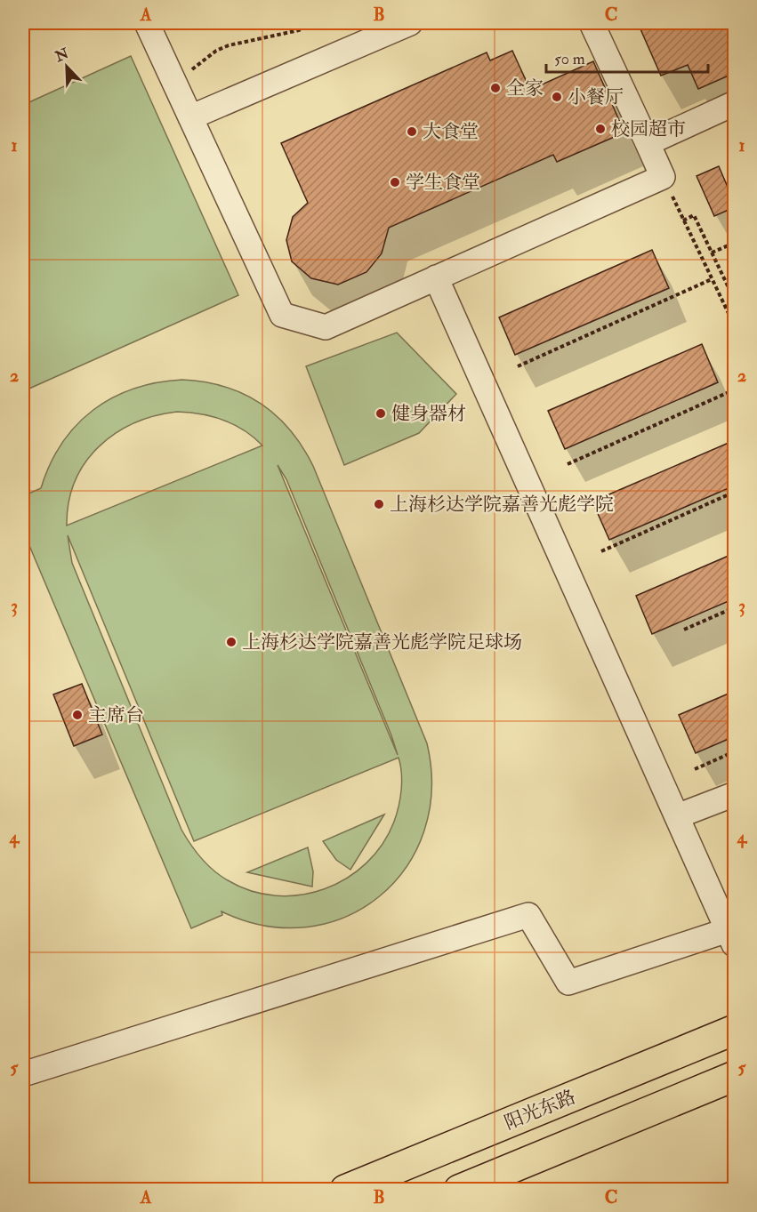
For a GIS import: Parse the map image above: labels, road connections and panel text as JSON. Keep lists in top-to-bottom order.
{
  "streets": {
    "main road": ["阳光东路"]
  },
  "places": [
    "全家",
    "小餐厅",
    "校园超市",
    "大食堂",
    "学生食堂",
    "健身器材",
    "上海杉达学院嘉善光彪学院",
    "上海杉达学院嘉善光彪学院足球场",
    "主席台"
  ],
  "scale_bar": "50 m",
  "north": "top left",
  "grid": {
    "columns": ["A", "B", "C"],
    "rows": [
      "1",
      "2",
      "3",
      "4",
      "5"
    ]
  }
}
